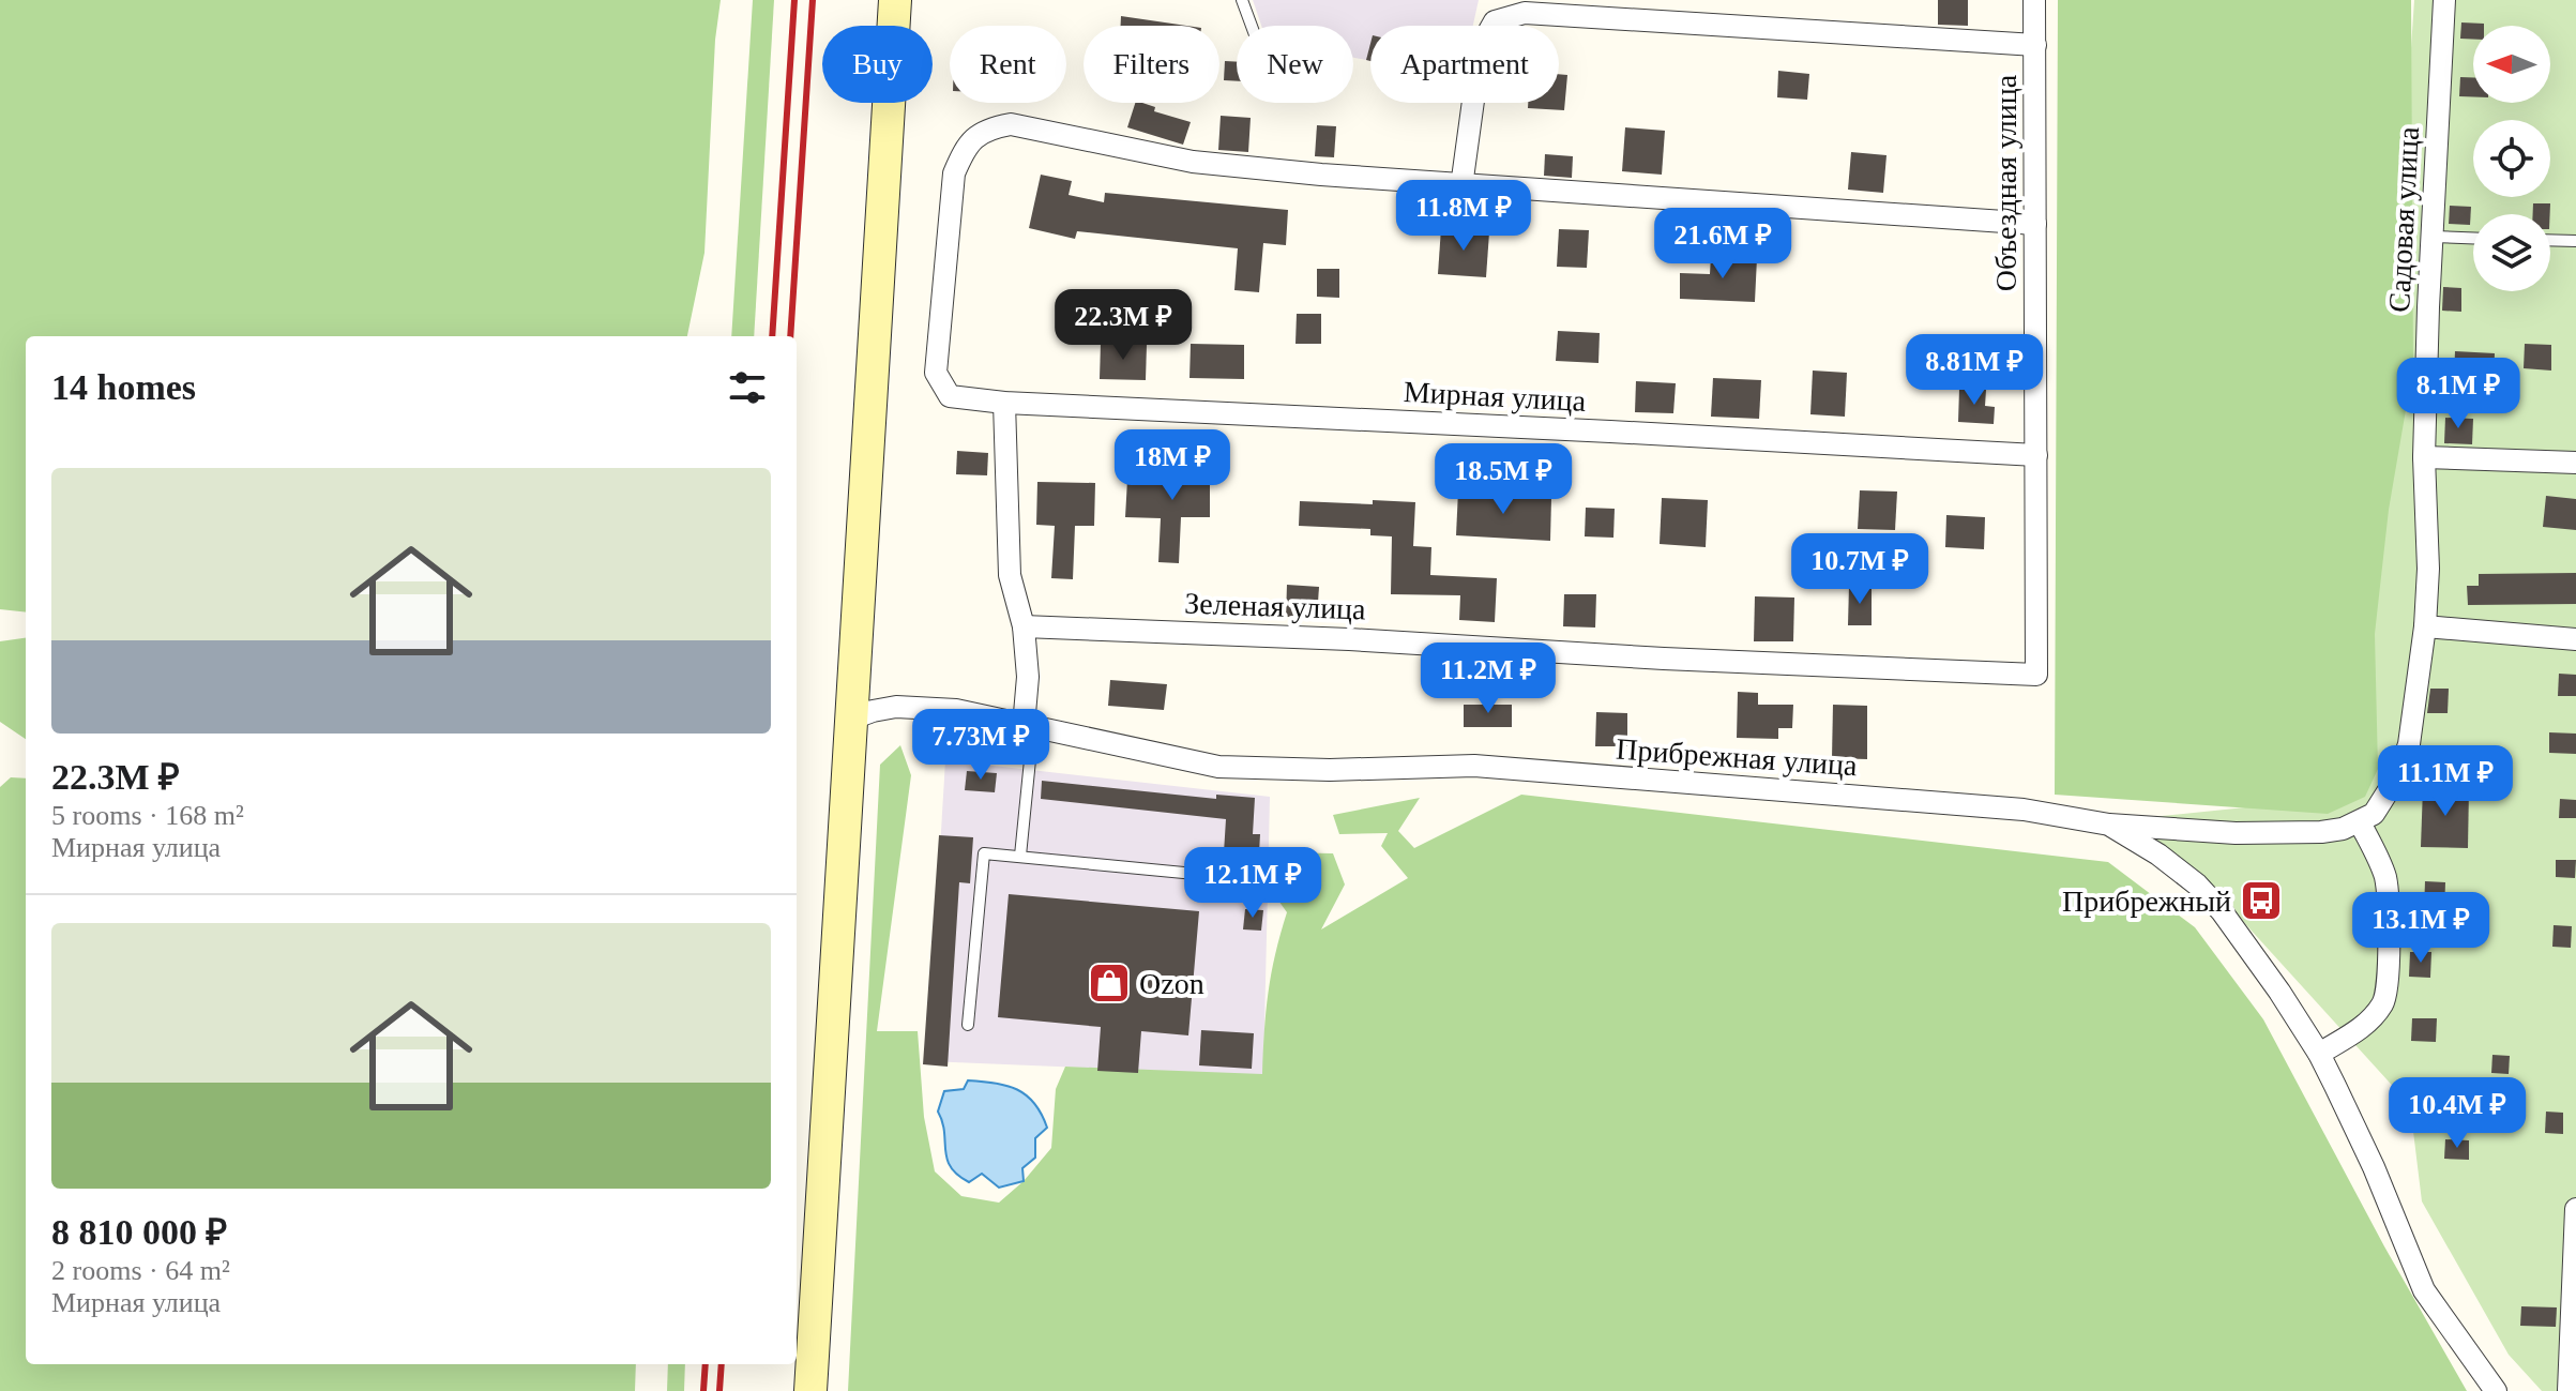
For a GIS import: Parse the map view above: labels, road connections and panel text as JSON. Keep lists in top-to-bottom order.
{
  "streets": {
    "street": [
      "Объездная улица",
      "Садовая улица",
      "Мирная улица",
      "Зеленая улица",
      "Прибрежная улица"
    ]
  },
  "crossings": [
    ["Объездная улица", "Мирная улица"],
    ["Объездная улица", "Зеленая улица"],
    ["Садовая улица", "Прибрежная улица"]
  ],
  "places": {
    "bus stop": ["Прибрежный"],
    "shop": ["Ozon"]
  },
  "north": "left",
  "page": {
    "chip": [
      "Buy",
      "Rent",
      "Filters",
      "New",
      "Apartment"
    ],
    "price": [
      "11.8M ₽",
      "21.6M ₽",
      "22.3M ₽",
      "8.81M ₽",
      "8.1M ₽",
      "18M ₽",
      "18.5M ₽",
      "10.7M ₽",
      "11.2M ₽",
      "7.73M ₽",
      "11.1M ₽",
      "12.1M ₽",
      "13.1M ₽",
      "10.4M ₽"
    ],
    "heading": "14 homes",
    "list": [
      {
        "name": "22.3M ₽",
        "note": "5 rooms · 168 m² · Мирная улица"
      },
      {
        "name": "8 810 000 ₽",
        "note": "2 rooms · 64 m² · Мирная улица"
      }
    ]
  }
}
